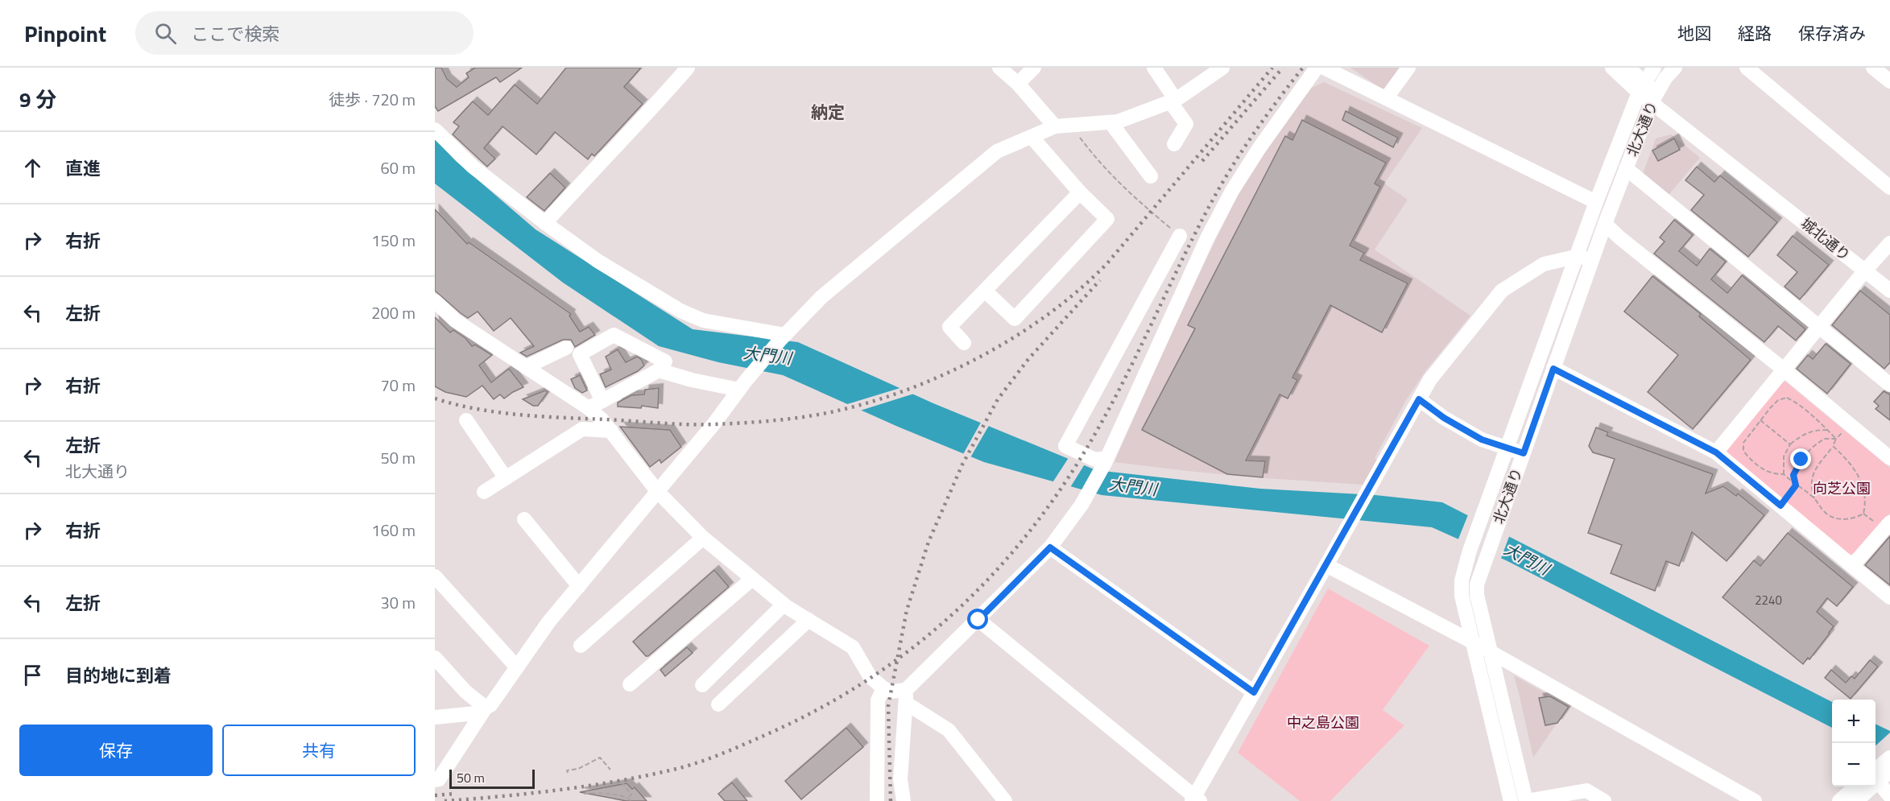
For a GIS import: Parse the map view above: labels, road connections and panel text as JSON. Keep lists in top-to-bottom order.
{
  "streets": {
    "street": ["北大通り", "城北通り"]
  },
  "crossings": [
    ["北大通り", "城北通り"]
  ],
  "districts": ["納定"],
  "water": ["大門川"],
  "parks": ["向芝公園", "中之島公園"],
  "house_numbers": ["2240"],
  "scale_bar": "50 m",
  "page": {
    "header": "Pinpoint",
    "search": "ここで検索",
    "nav": ["地図", "経路", "保存済み"],
    "heading": ["9 分", "徒歩 · 720 m"],
    "list": [
      ["直進", "60 m"],
      ["右折", "150 m"],
      ["左折", "200 m"],
      ["右折", "70 m"],
      ["左折", "北大通り", "50 m"],
      ["右折", "160 m"],
      ["左折", "30 m"],
      "目的地に到着"
    ],
    "map_buttons": ["+", "−"],
    "buttons": ["保存", "共有"],
    "scale": "50 m"
  }
}
